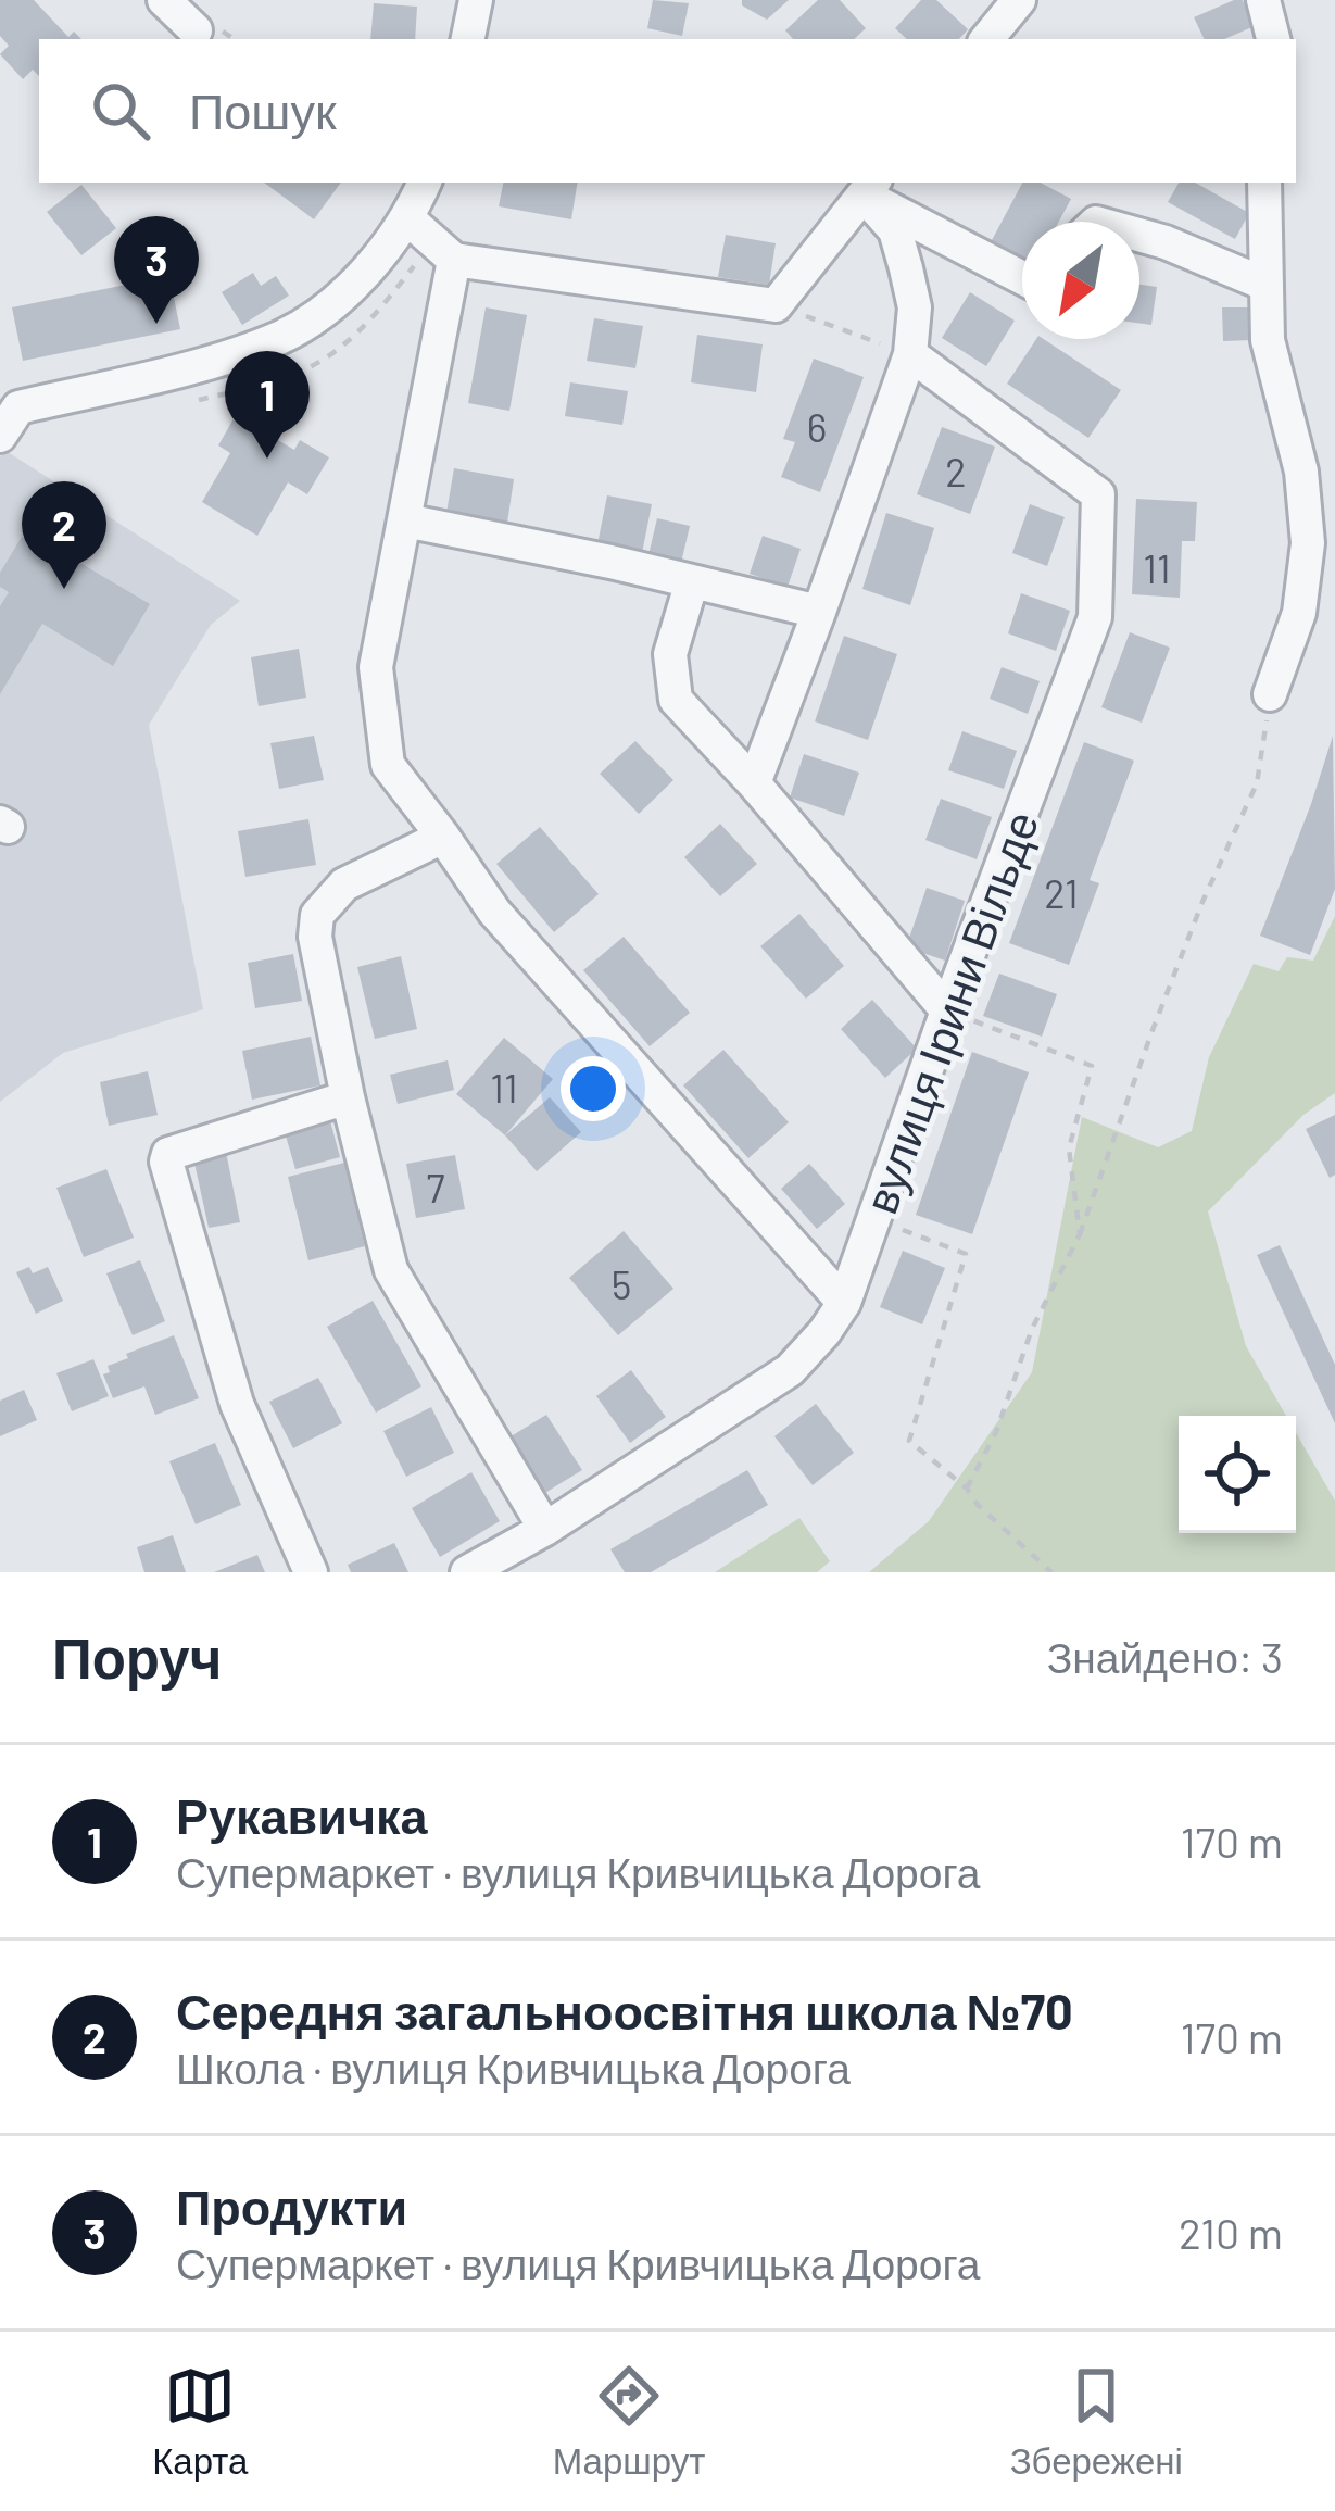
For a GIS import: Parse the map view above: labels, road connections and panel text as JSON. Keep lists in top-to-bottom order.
{
  "streets": {
    "street": ["вулиця Ірини Вільде"]
  },
  "house_numbers": [
    "6",
    "2",
    "11",
    "21",
    "11",
    "7",
    "5"
  ],
  "north": "bottom left",
  "page": {
    "search": "Пошук",
    "pins": ["3", "1", "2"],
    "heading": ["Поруч", "Знайдено: 3"],
    "list": [
      {
        "mark": "1",
        "name": "Рукавичка",
        "note": "Супермаркет · вулиця Кривчицька Дорога",
        "value": "170 m"
      },
      {
        "mark": "2",
        "name": "Середня загальноосвітня школа №70",
        "note": "Школа · вулиця Кривчицька Дорога",
        "value": "170 m"
      },
      {
        "mark": "3",
        "name": "Продукти",
        "note": "Супермаркет · вулиця Кривчицька Дорога",
        "value": "210 m"
      }
    ],
    "nav": ["Карта", "Маршрут", "Збережені"]
  }
}
